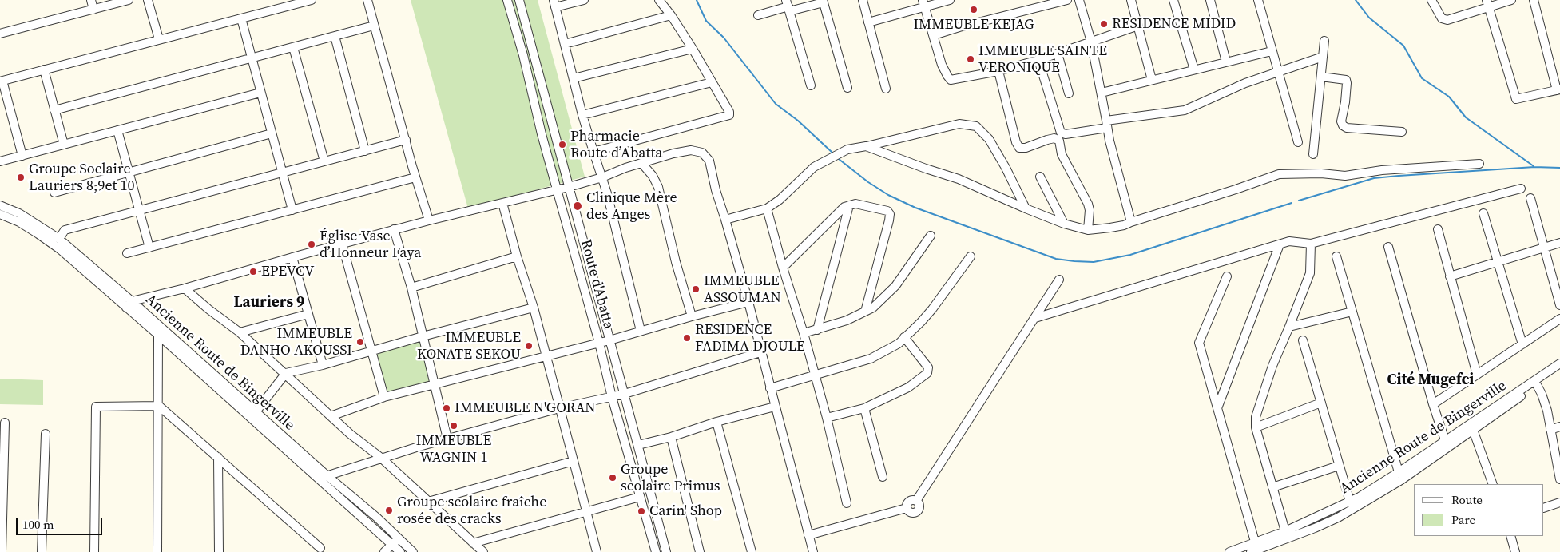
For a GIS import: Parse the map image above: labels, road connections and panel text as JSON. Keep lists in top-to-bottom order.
{
  "streets": {
    "street": ["Route d'Abatta", "Ancienne Route de Bingerville"]
  },
  "districts": ["Lauriers 9", "Cité Mugefci"],
  "places": [
    "IMMEUBLE KEJAG",
    "RESIDENCE MIDID",
    "IMMEUBLE SAINTE VERONIQUE",
    "Pharmacie Route d’Abatta",
    "Groupe Soclaire Lauriers 8,9et 10",
    "Clinique Mère des Anges",
    "Église Vase d’Honneur Faya",
    "EPEVCV",
    "IMMEUBLE ASSOUMAN",
    "RESIDENCE FADIMA DJOULE",
    "IMMEUBLE DANHO AKOUSSI",
    "IMMEUBLE KONATE SEKOU",
    "IMMEUBLE N'GORAN",
    "IMMEUBLE WAGNIN 1",
    "Groupe scolaire Primus",
    "Groupe scolaire fraîche rosée des cracks",
    "Carin' Shop"
  ],
  "legend": ["Route", "Parc"],
  "scale_bar": "100 m"
}
